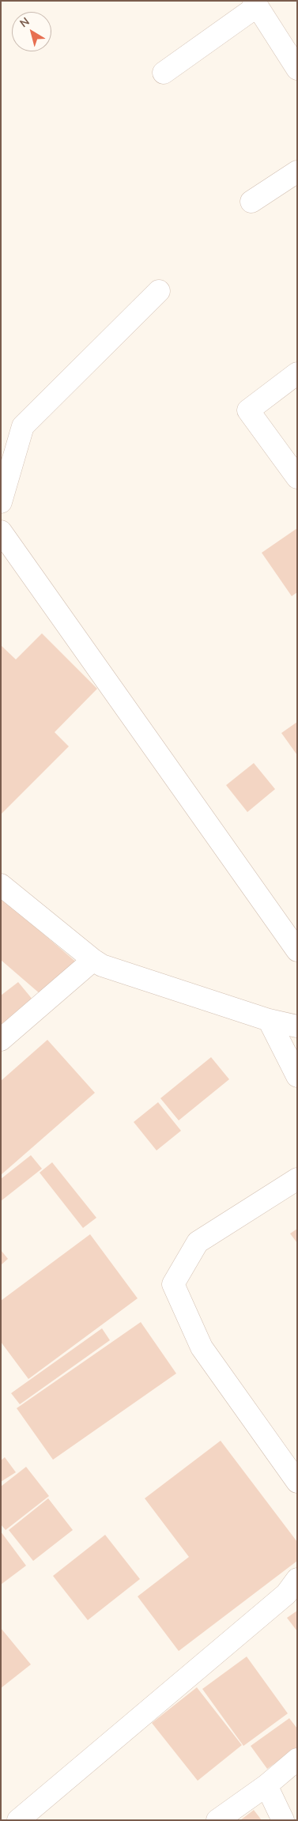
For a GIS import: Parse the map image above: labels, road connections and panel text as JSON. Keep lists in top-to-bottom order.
{
  "north": "top left"
}
